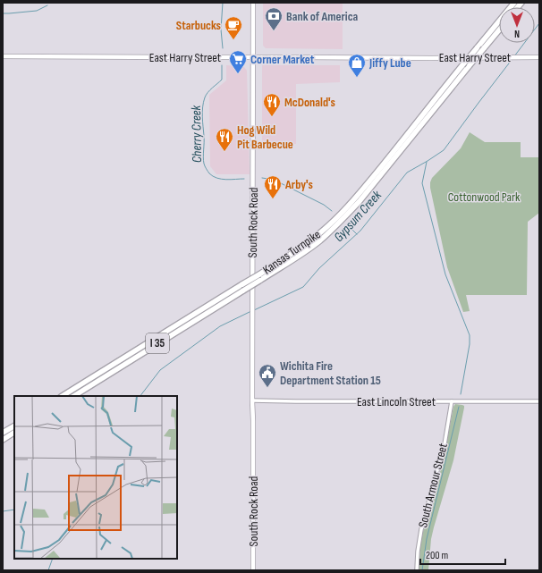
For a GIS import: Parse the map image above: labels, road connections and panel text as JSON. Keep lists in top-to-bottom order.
{
  "streets": {
    "highway": ["Kansas Turnpike", "I 35"],
    "main road": ["East Harry Street", "South Rock Road"],
    "street": ["East Lincoln Street", "South Armour Street"]
  },
  "crossings": [
    ["East Harry Street", "South Rock Road"],
    ["South Rock Road", "East Lincoln Street"],
    ["East Lincoln Street", "South Armour Street"]
  ],
  "water": ["Cherry Creek", "Gypsum Creek"],
  "parks": ["Cottonwood Park"],
  "places": {
    "bank": ["Bank of America"],
    "cafe": ["Starbucks"],
    "supermarket": ["Corner Market"],
    "shop": ["Jiffy Lube"],
    "restaurant": ["McDonald's", "Hog Wild Pit Barbecue", "Arby's"],
    "public building": ["Wichita Fire Department Station 15"]
  },
  "scale_bar": "200 m",
  "north": "bottom"
}
